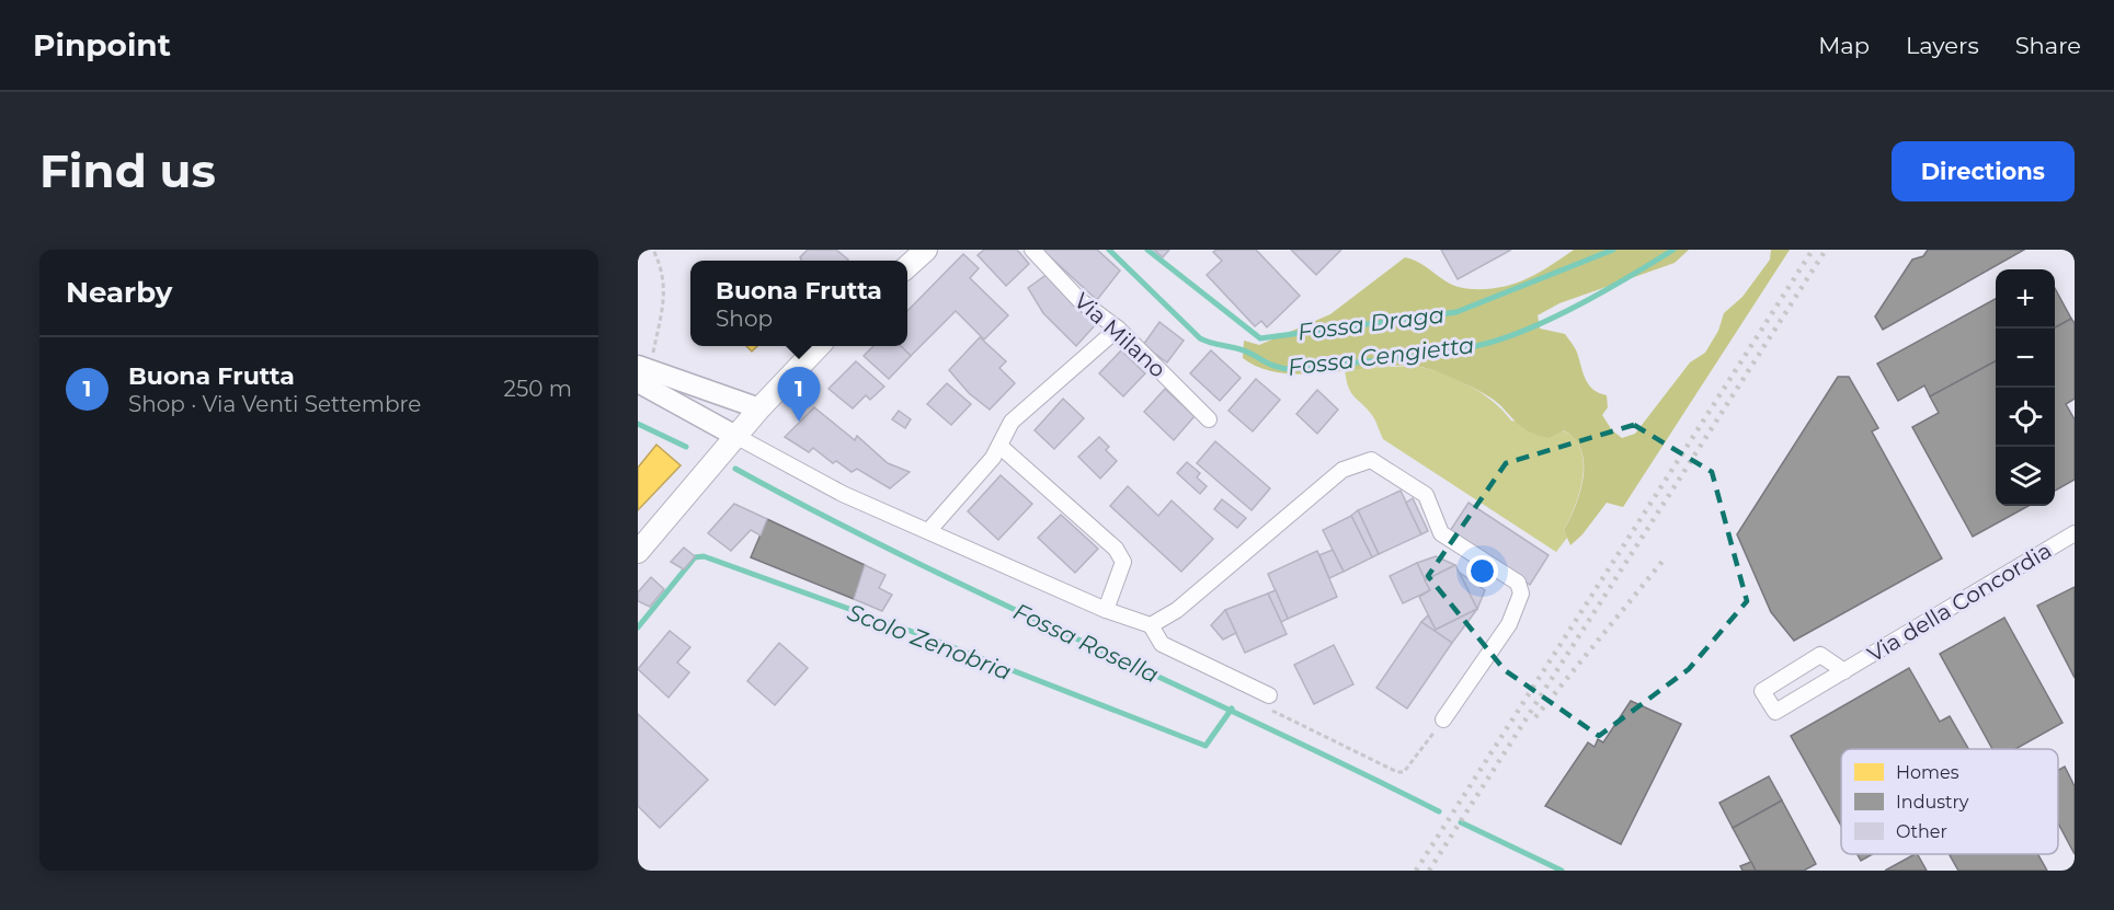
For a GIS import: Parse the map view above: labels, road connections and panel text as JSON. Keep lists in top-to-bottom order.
{
  "streets": {
    "street": ["Via Milano", "Via della Concordia"]
  },
  "water": [
    "Fossa Draga",
    "Fossa Cengietta",
    "Scolo Zenobria",
    "Fossa Rosella"
  ],
  "legend": ["Homes", "Industry", "Other"],
  "page": {
    "header": "Pinpoint",
    "nav": ["Map", "Layers", "Share"],
    "buttons": "Directions",
    "title": "Find us",
    "heading": "Nearby",
    "popup": ["Buona Frutta", "Shop"],
    "map_buttons": ["+", "−"],
    "list": [
      {
        "mark": "1",
        "name": "Buona Frutta",
        "note": "Shop · Via Venti Settembre",
        "value": "250 m"
      }
    ],
    "pins": "1"
  }
}
